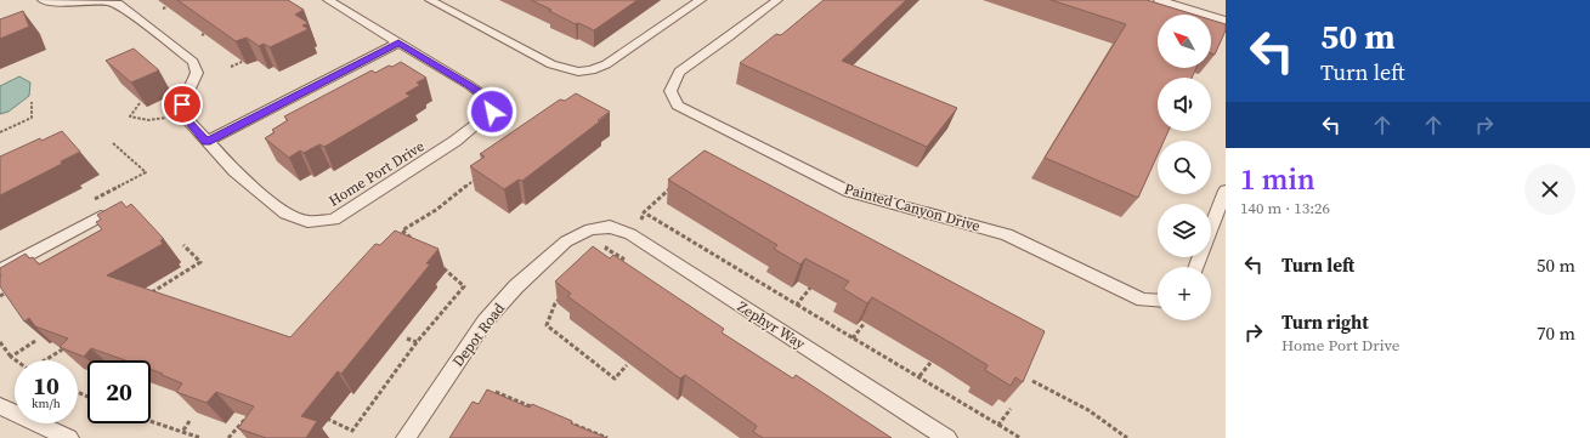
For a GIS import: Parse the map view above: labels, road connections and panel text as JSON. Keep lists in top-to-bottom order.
{
  "streets": {
    "lane": [
      "Home Port Drive",
      "Painted Canyon Drive",
      "Zephyr Way",
      "Depot Road"
    ]
  },
  "crossings": [
    ["Zephyr Way", "Depot Road"]
  ],
  "north": "top left",
  "page": {
    "turn": ["50 m", "Turn left"],
    "map_buttons": "+",
    "heading": ["1 min", "140 m · 13:26"],
    "list": [
      {
        "name": "Turn left",
        "value": "50 m"
      },
      {
        "name": "Turn right",
        "note": "Home Port Drive",
        "value": "70 m"
      }
    ],
    "speed": "10 km/h",
    "limit": "20"
  }
}
